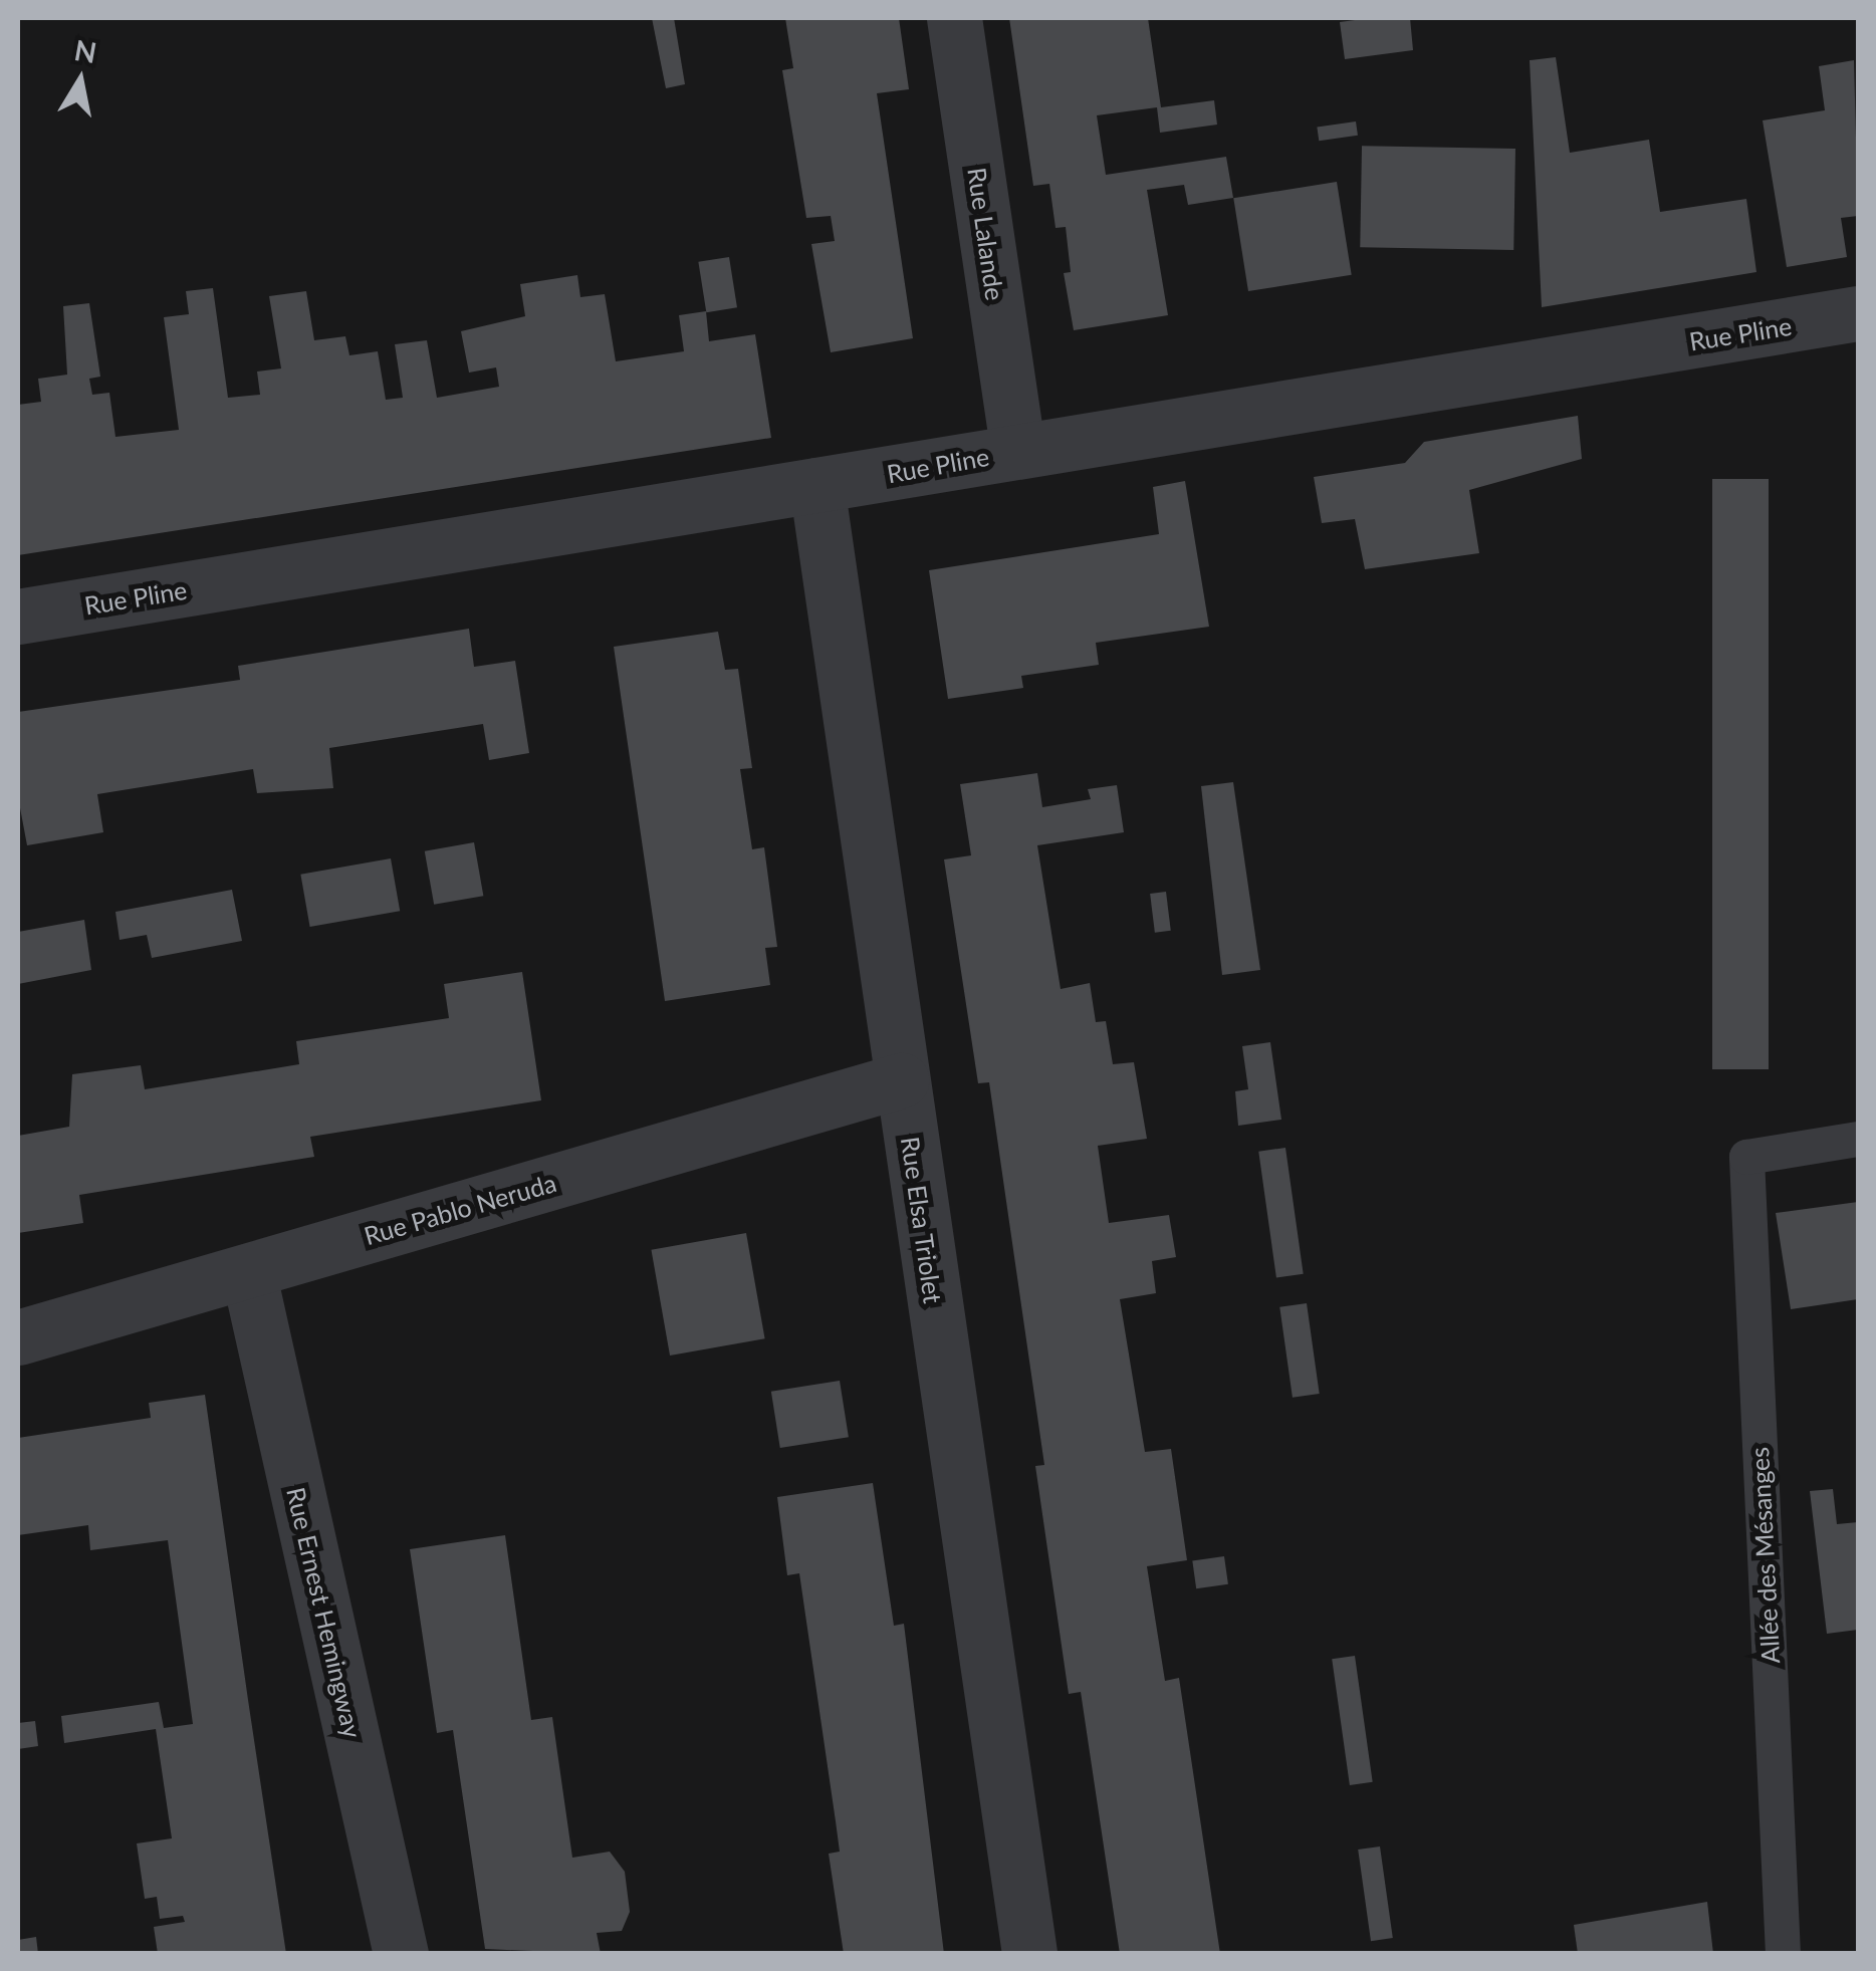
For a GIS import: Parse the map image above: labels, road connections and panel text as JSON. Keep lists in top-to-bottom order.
{
  "streets": {
    "street": [
      "Rue Lalande",
      "Rue Pline",
      "Rue Pablo Neruda",
      "Rue Elsa Triolet",
      "Rue Ernest Hemingway"
    ],
    "lane": ["Allée des Mésanges"]
  },
  "crossings": [
    ["Rue Lalande", "Rue Pline"],
    ["Rue Pline", "Rue Elsa Triolet"],
    ["Rue Pablo Neruda", "Rue Elsa Triolet"],
    ["Rue Pablo Neruda", "Rue Ernest Hemingway"]
  ],
  "north": "top"
}
